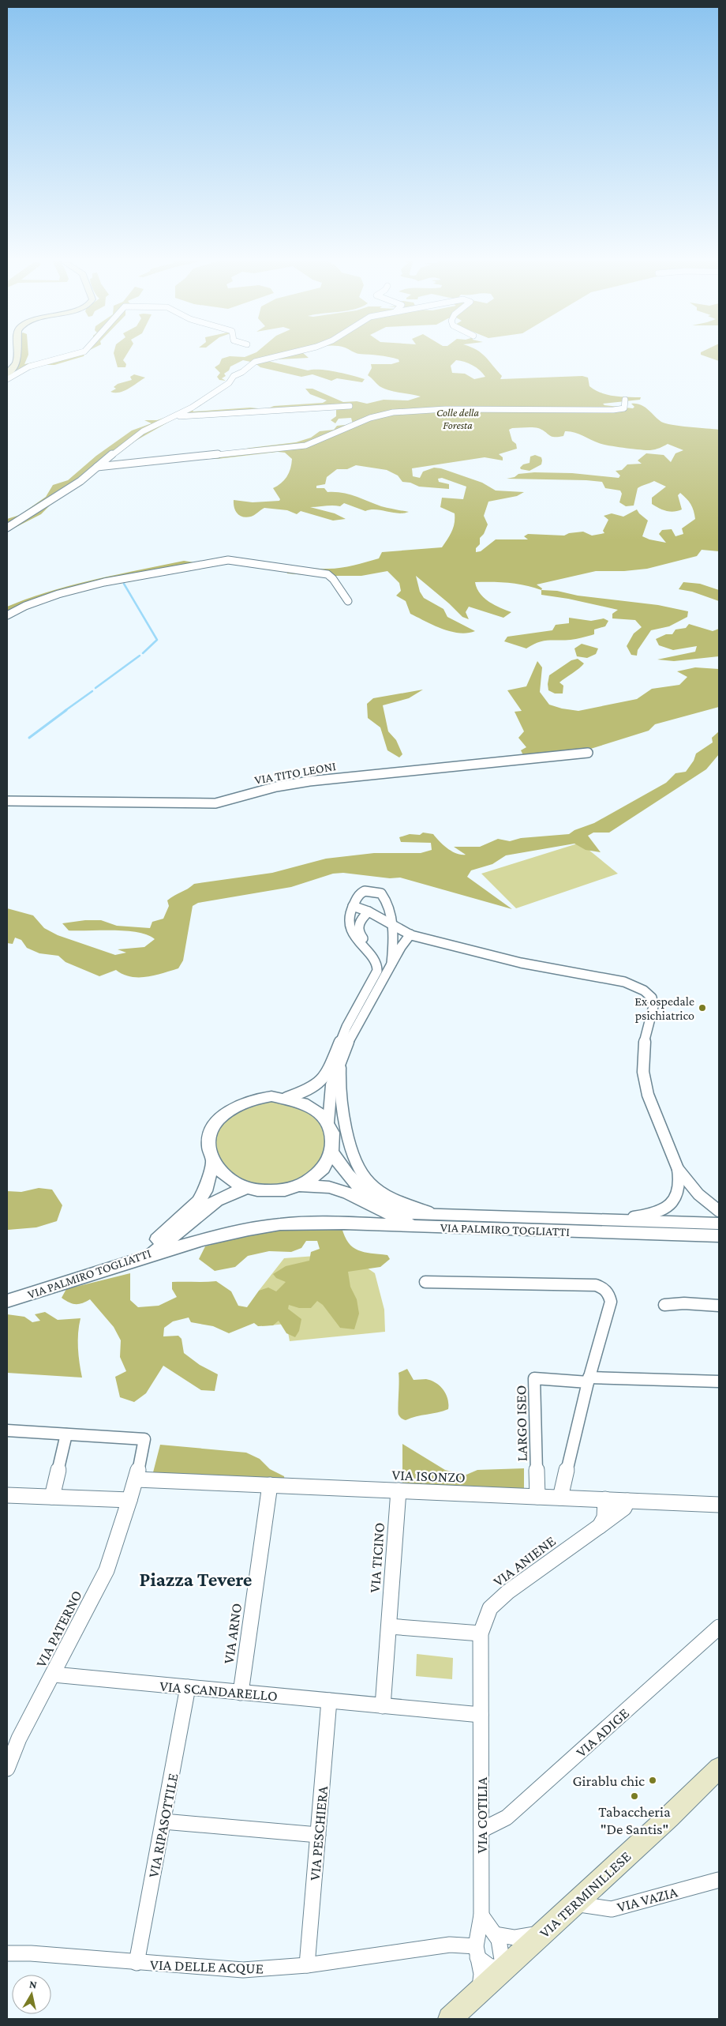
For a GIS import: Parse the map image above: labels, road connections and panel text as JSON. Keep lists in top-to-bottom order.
{
  "streets": {
    "main road": ["VIA TERMINILLESE"],
    "street": [
      "VIA TITO LEONI",
      "VIA PALMIRO TOGLIATTI",
      "LARGO ISEO",
      "VIA ISONZO",
      "VIA TICINO",
      "VIA ANIENE",
      "VIA PATERNO",
      "VIA ARNO",
      "VIA SCANDARELLO",
      "VIA ADIGE",
      "VIA COTILIA",
      "VIA RIPASOTTILE",
      "VIA PESCHIERA",
      "VIA VAZIA",
      "VIA DELLE ACQUE"
    ]
  },
  "crossings": [
    ["LARGO ISEO", "VIA ISONZO"],
    ["VIA ISONZO", "VIA TICINO"],
    ["VIA ISONZO", "VIA ANIENE"],
    ["VIA ISONZO", "VIA PATERNO"],
    ["VIA ISONZO", "VIA ARNO"],
    ["VIA PATERNO", "VIA SCANDARELLO"],
    ["VIA ARNO", "VIA SCANDARELLO"],
    ["VIA SCANDARELLO", "VIA RIPASOTTILE"],
    ["VIA SCANDARELLO", "VIA PESCHIERA"],
    ["VIA ADIGE", "VIA COTILIA"],
    ["VIA RIPASOTTILE", "VIA DELLE ACQUE"],
    ["VIA PESCHIERA", "VIA DELLE ACQUE"],
    ["VIA TERMINILLESE", "VIA VAZIA"]
  ],
  "districts": ["Piazza Tevere"],
  "parks": ["Colle della Foresta"],
  "places": ["Ex ospedale psichiatrico", "Girablu chic", "Tabaccheria \"De Santis\""],
  "north": "top"
}
